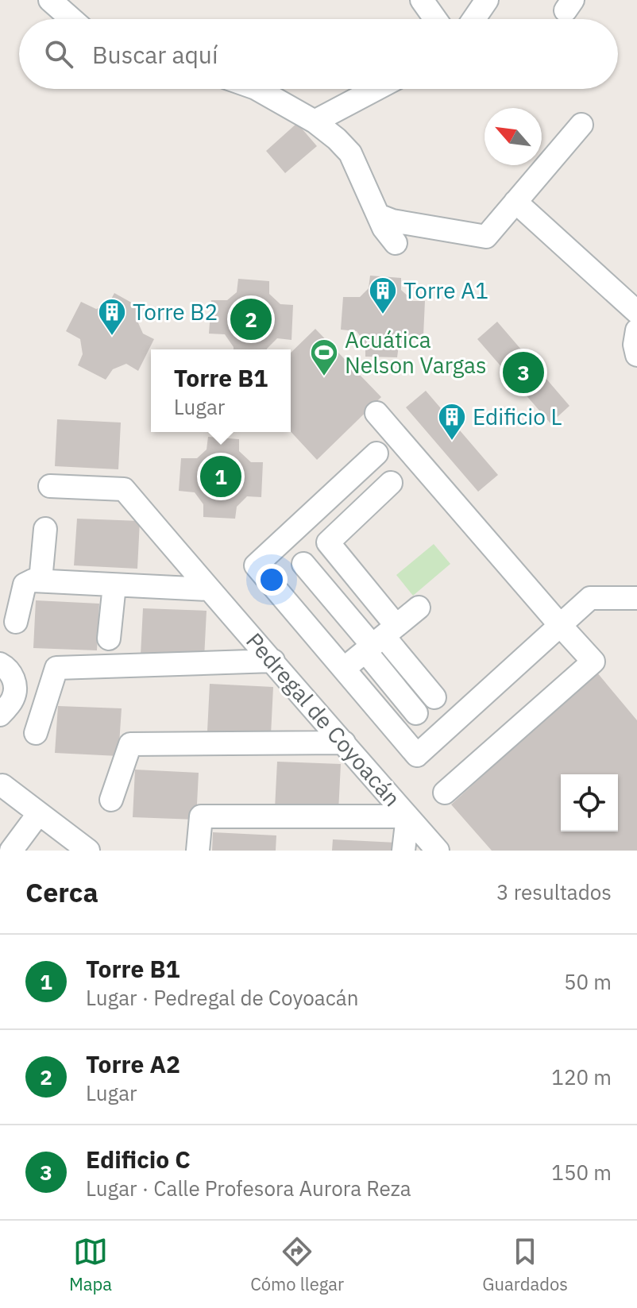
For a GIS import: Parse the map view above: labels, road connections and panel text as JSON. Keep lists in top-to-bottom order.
{
  "streets": {
    "street": ["Pedregal de Coyoacán"]
  },
  "places": {
    "building": ["Torre A1", "Torre B2", "Edificio L"],
    "sports": ["Acuática Nelson Vargas"]
  },
  "north": "top left",
  "page": {
    "search": "Buscar aquí",
    "pins": ["2", "3", "1"],
    "popup": ["Torre B1", "Lugar"],
    "heading": ["Cerca", "3 resultados"],
    "list": [
      {
        "mark": "1",
        "name": "Torre B1",
        "note": "Lugar · Pedregal de Coyoacán",
        "value": "50 m"
      },
      {
        "mark": "2",
        "name": "Torre A2",
        "note": "Lugar",
        "value": "120 m"
      },
      {
        "mark": "3",
        "name": "Edificio C",
        "note": "Lugar · Calle Profesora Aurora Reza",
        "value": "150 m"
      }
    ],
    "nav": ["Mapa", "Cómo llegar", "Guardados"]
  }
}
